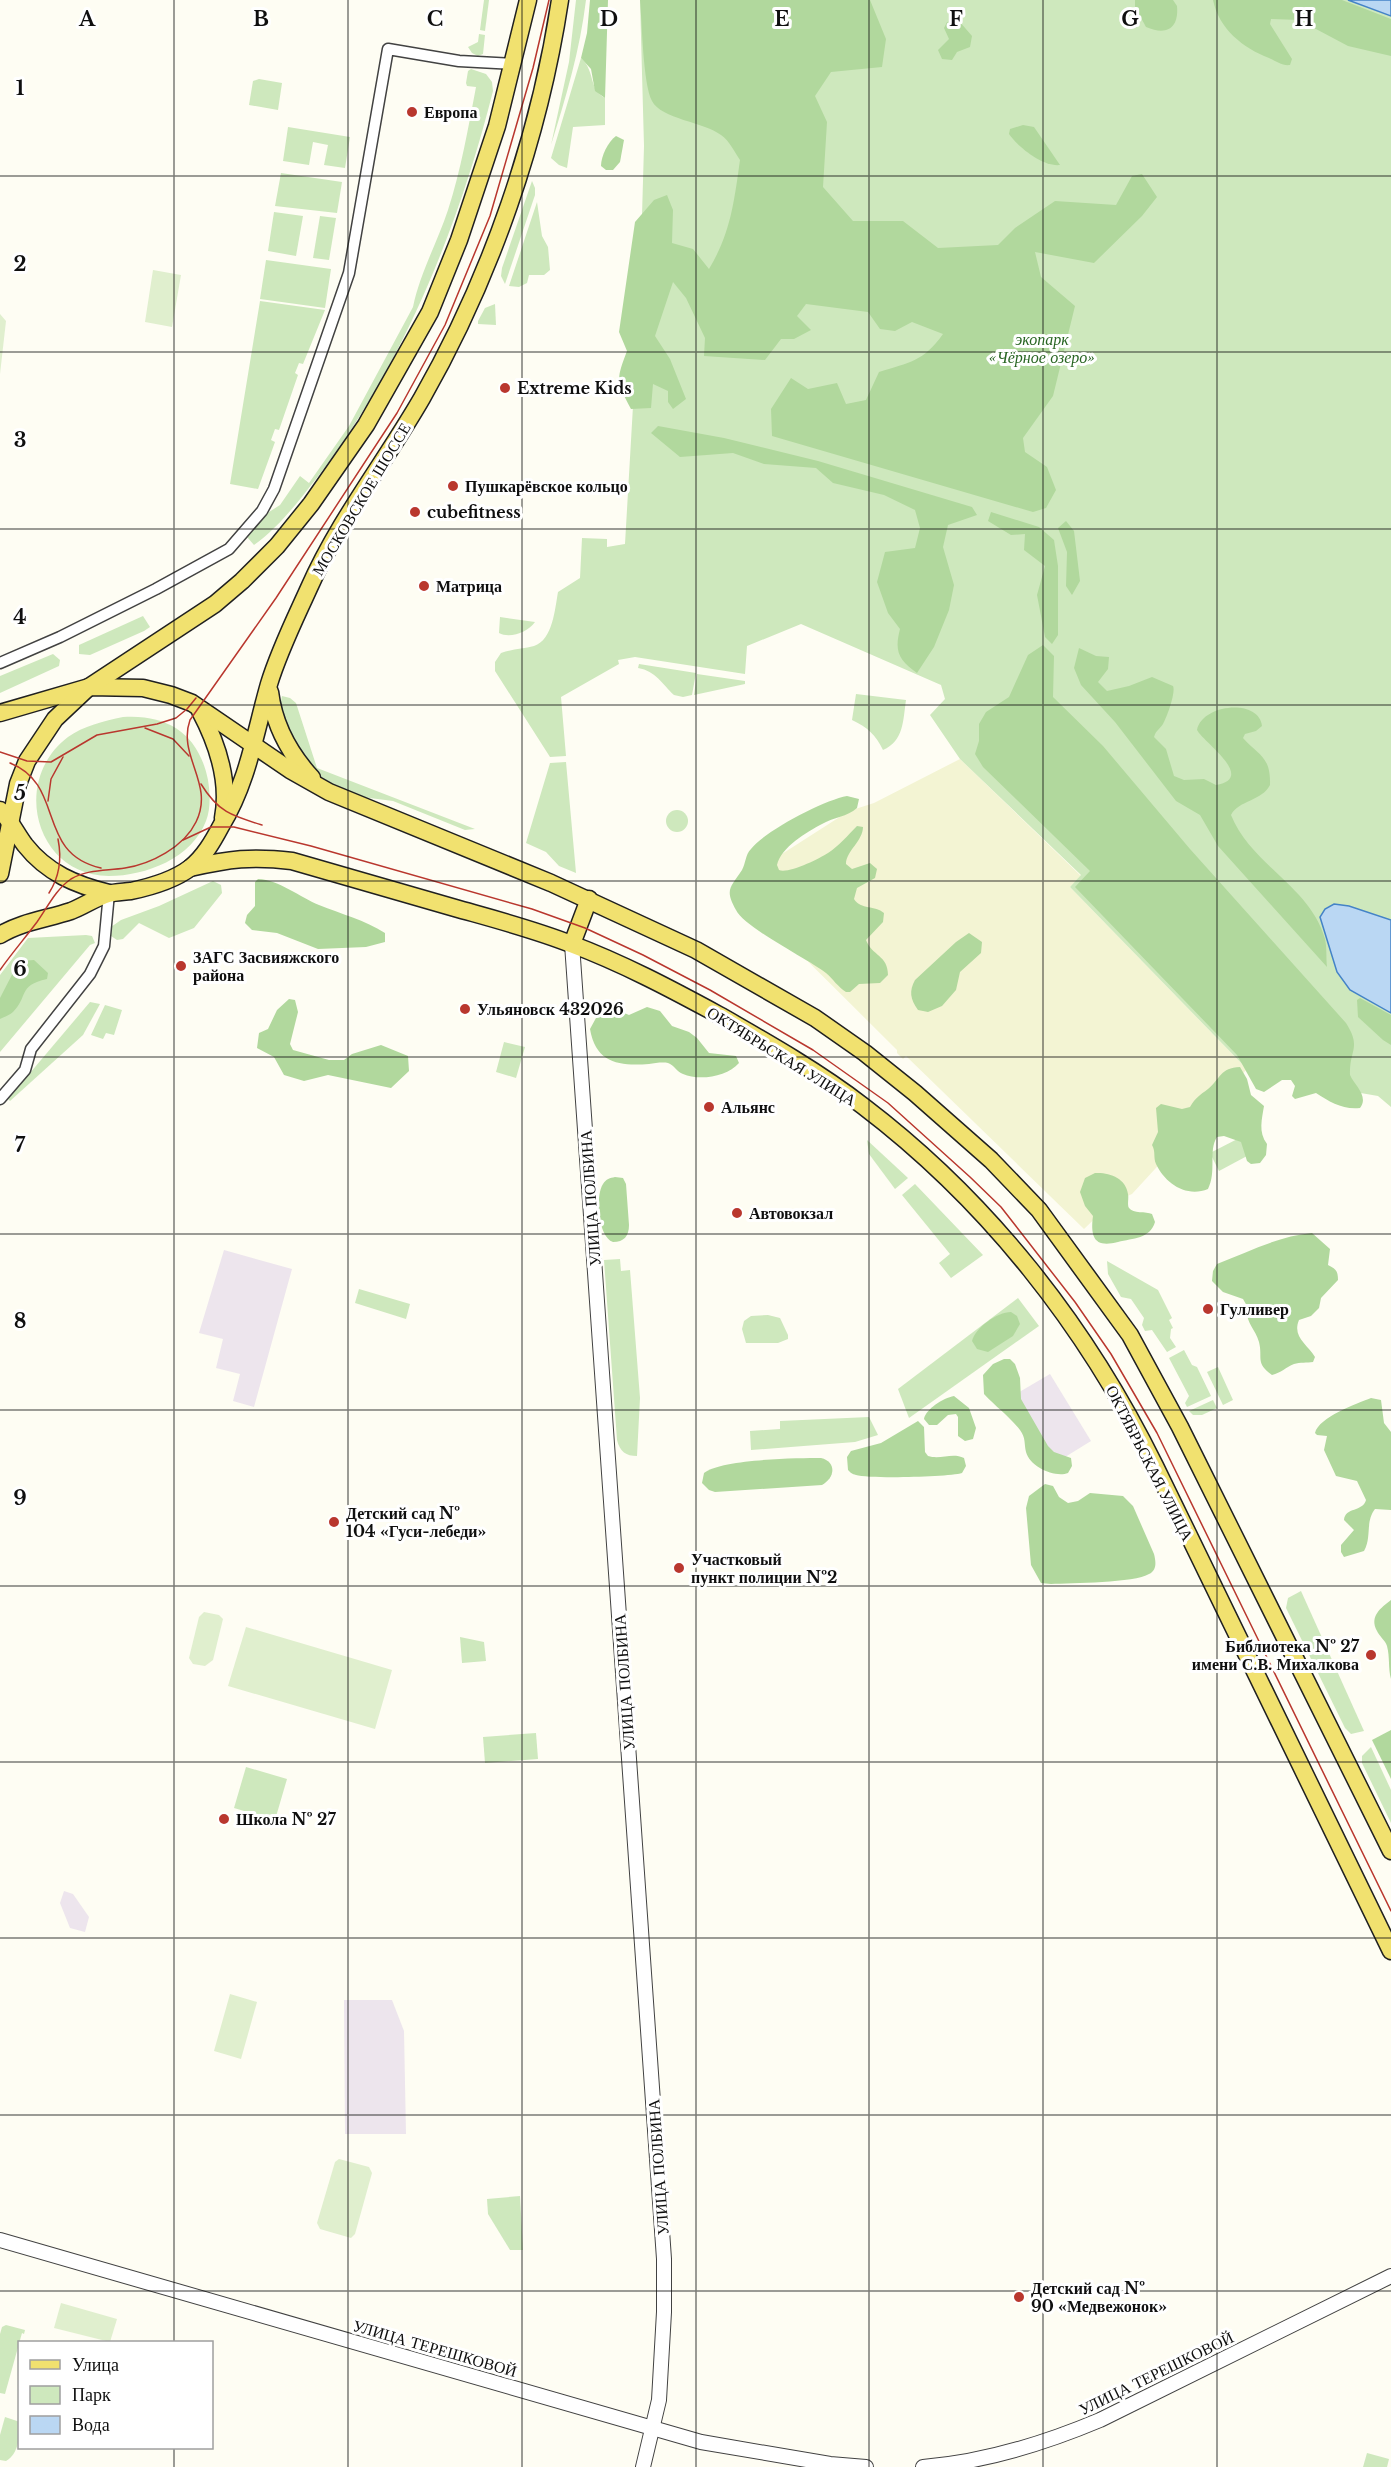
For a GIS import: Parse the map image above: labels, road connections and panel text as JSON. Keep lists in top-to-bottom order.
{
  "streets": {
    "main road": ["МОСКОВСКОЕ ШОССЕ", "ОКТЯБРЬСКАЯ УЛИЦА", "УЛИЦА ПОЛБИНА"],
    "street": ["УЛИЦА ТЕРЕШКОВОЙ"]
  },
  "crossings": [
    ["МОСКОВСКОЕ ШОССЕ", "ОКТЯБРЬСКАЯ УЛИЦА"],
    ["ОКТЯБРЬСКАЯ УЛИЦА", "УЛИЦА ПОЛБИНА"],
    ["УЛИЦА ПОЛБИНА", "УЛИЦА ТЕРЕШКОВОЙ"]
  ],
  "parks": ["экопарк «Чёрное озеро»"],
  "places": [
    "Европа",
    "Extreme Kids",
    "Пушкарёвское кольцо",
    "cubefitness",
    "Матрица",
    "ЗАГС Засвияжского района",
    "Ульяновск 432026",
    "Альянс",
    "Автовокзал",
    "Гулливер",
    "Детский сад № 104 «Гуси-лебеди»",
    "Участковый пункт полиции №2",
    "Библиотека № 27 имени С.В. Михалкова",
    "Школа № 27",
    "Детский сад № 90 «Медвежонок»"
  ],
  "legend": ["Улица", "Парк", "Вода"],
  "grid": {
    "columns": [
      "A",
      "B",
      "C",
      "D",
      "E",
      "F",
      "G",
      "H"
    ],
    "rows": [
      "1",
      "2",
      "3",
      "4",
      "5",
      "6",
      "7",
      "8",
      "9"
    ]
  }
}
